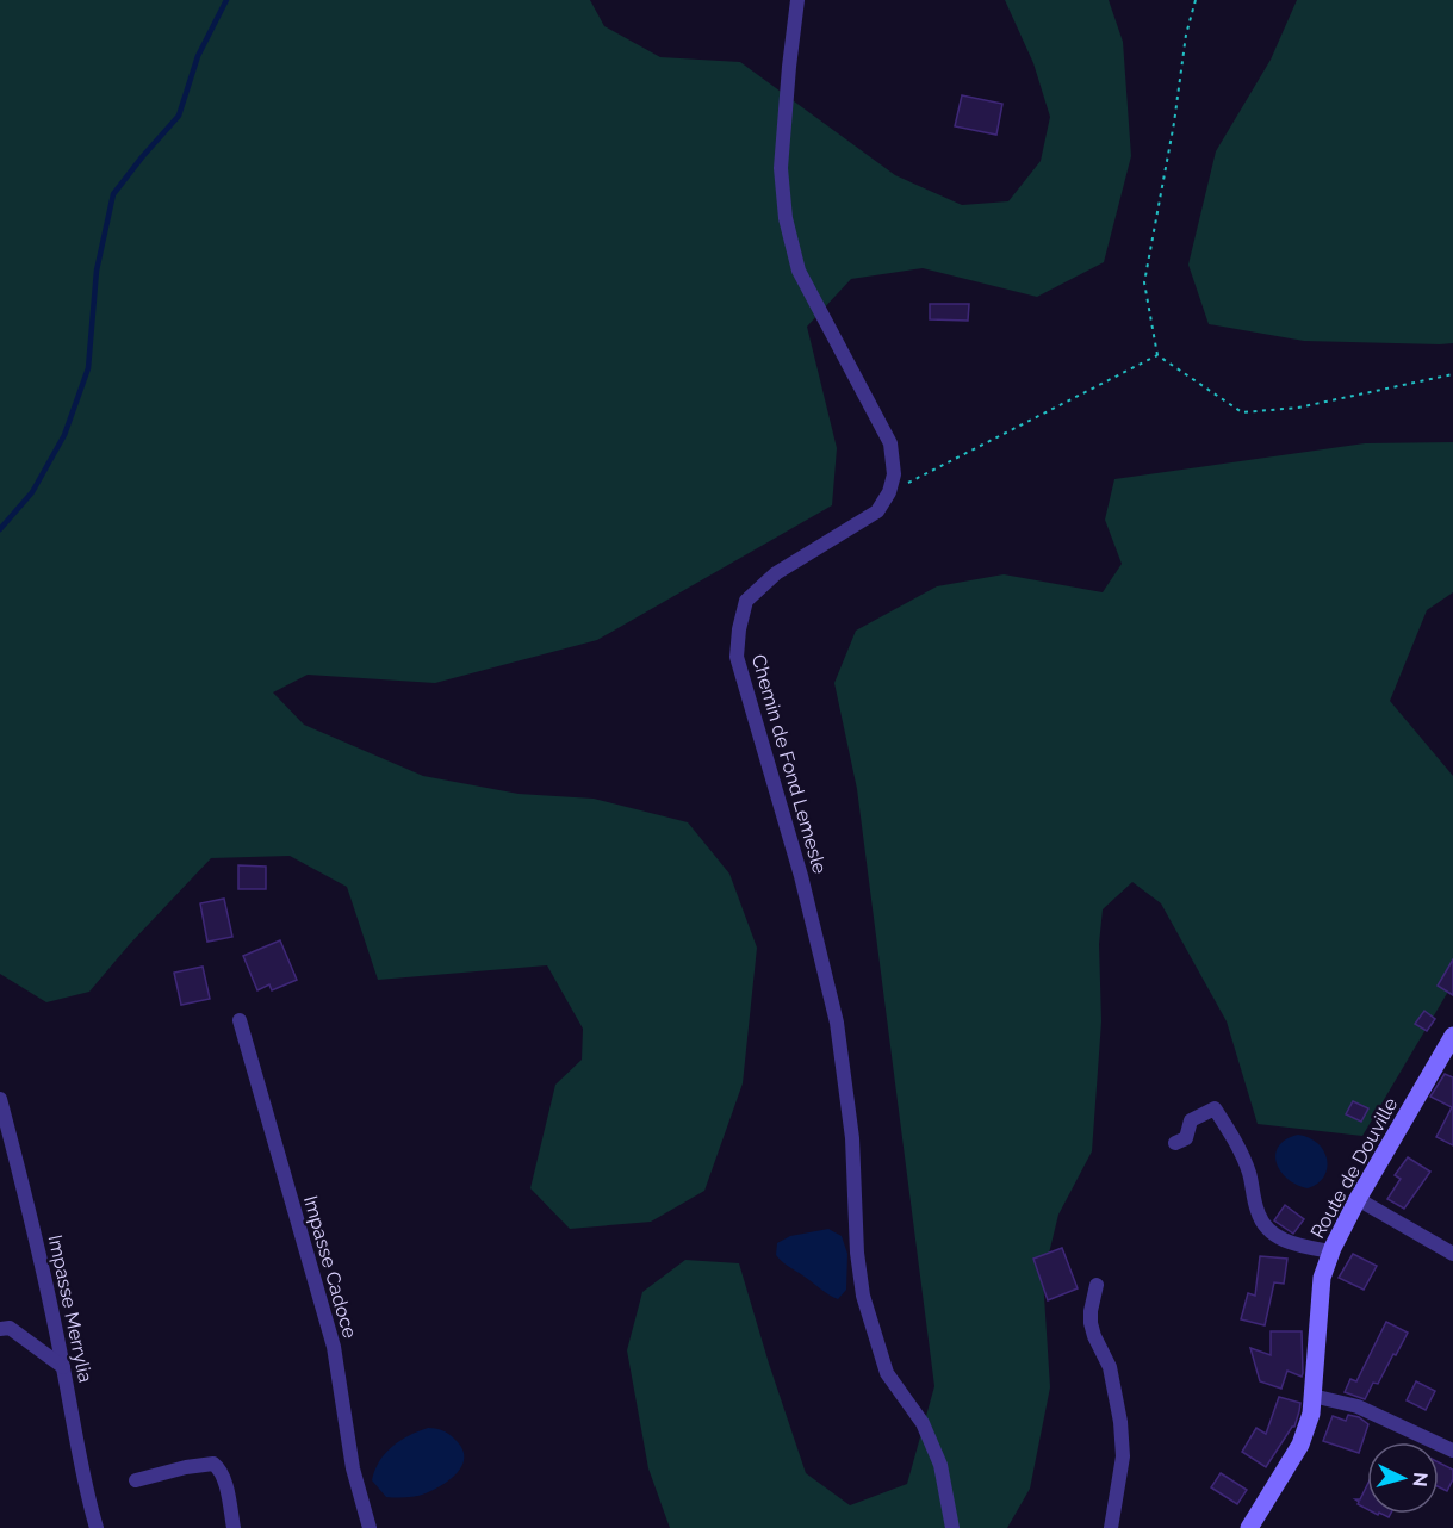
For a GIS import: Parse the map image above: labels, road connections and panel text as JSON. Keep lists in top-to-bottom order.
{
  "streets": {
    "main road": ["Route de Douville"],
    "street": ["Chemin de Fond Lemesle", "Impasse Cadoce", "Impasse Merrylia"]
  },
  "north": "right"
}
